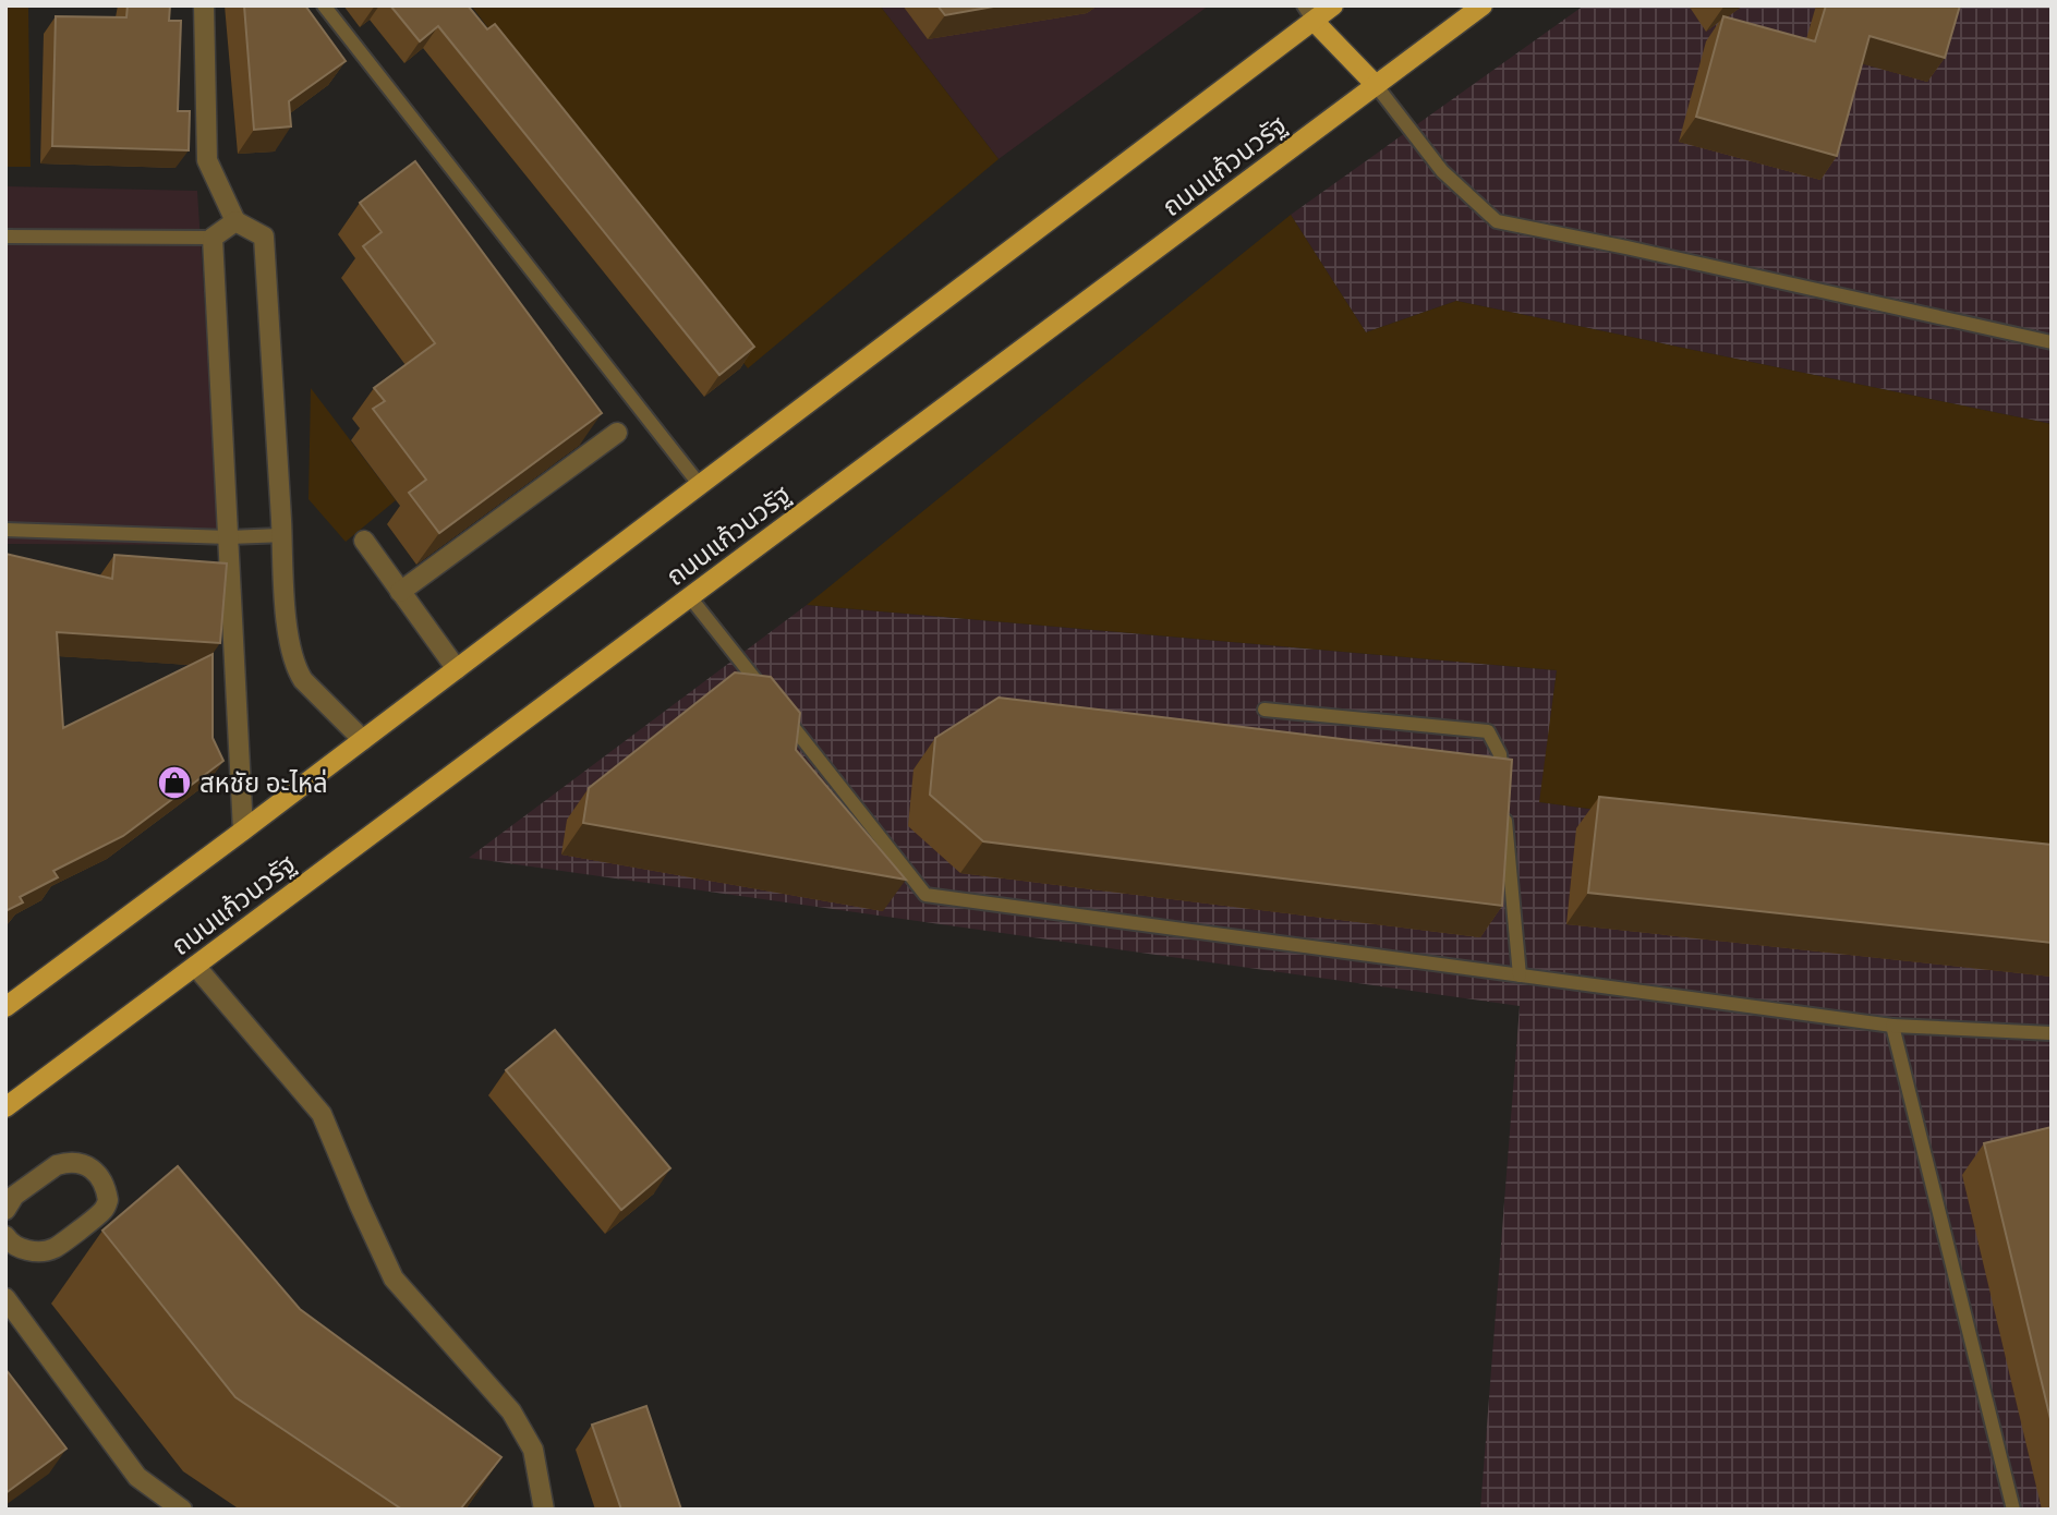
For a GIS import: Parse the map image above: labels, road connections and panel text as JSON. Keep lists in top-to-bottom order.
{
  "streets": {
    "main road": ["ถนนแก้วนวรัฐ"]
  },
  "places": {
    "shop": ["สหชัย อะไหล่"]
  }
}
